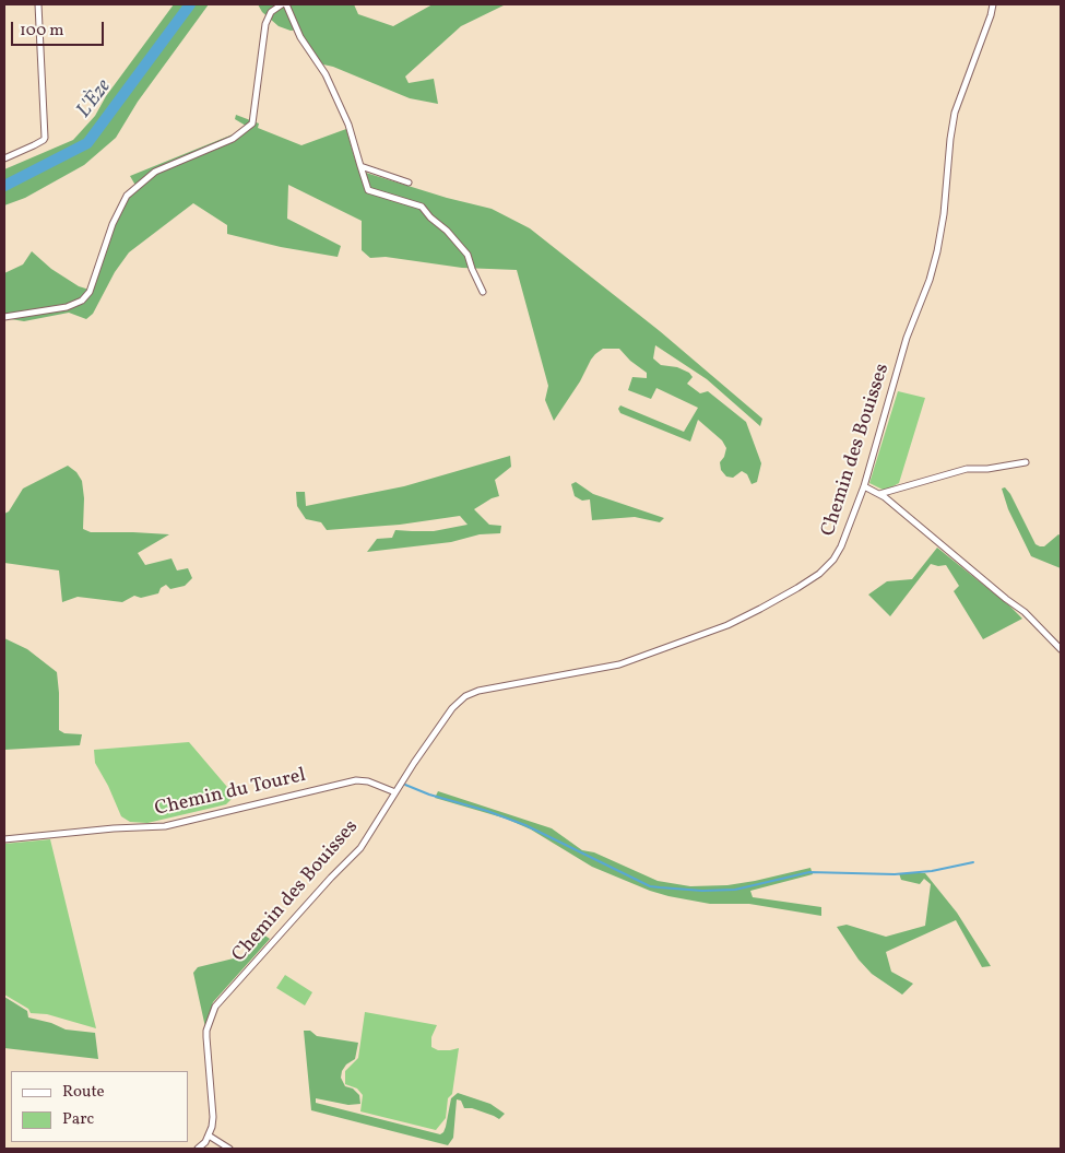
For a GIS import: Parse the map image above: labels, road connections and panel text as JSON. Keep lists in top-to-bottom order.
{
  "streets": {
    "street": ["Chemin des Bouisses", "Chemin du Tourel"]
  },
  "crossings": [
    ["Chemin des Bouisses", "Chemin du Tourel"]
  ],
  "water": ["L'Èze"],
  "legend": ["Route", "Parc"],
  "scale_bar": "100 m"
}
